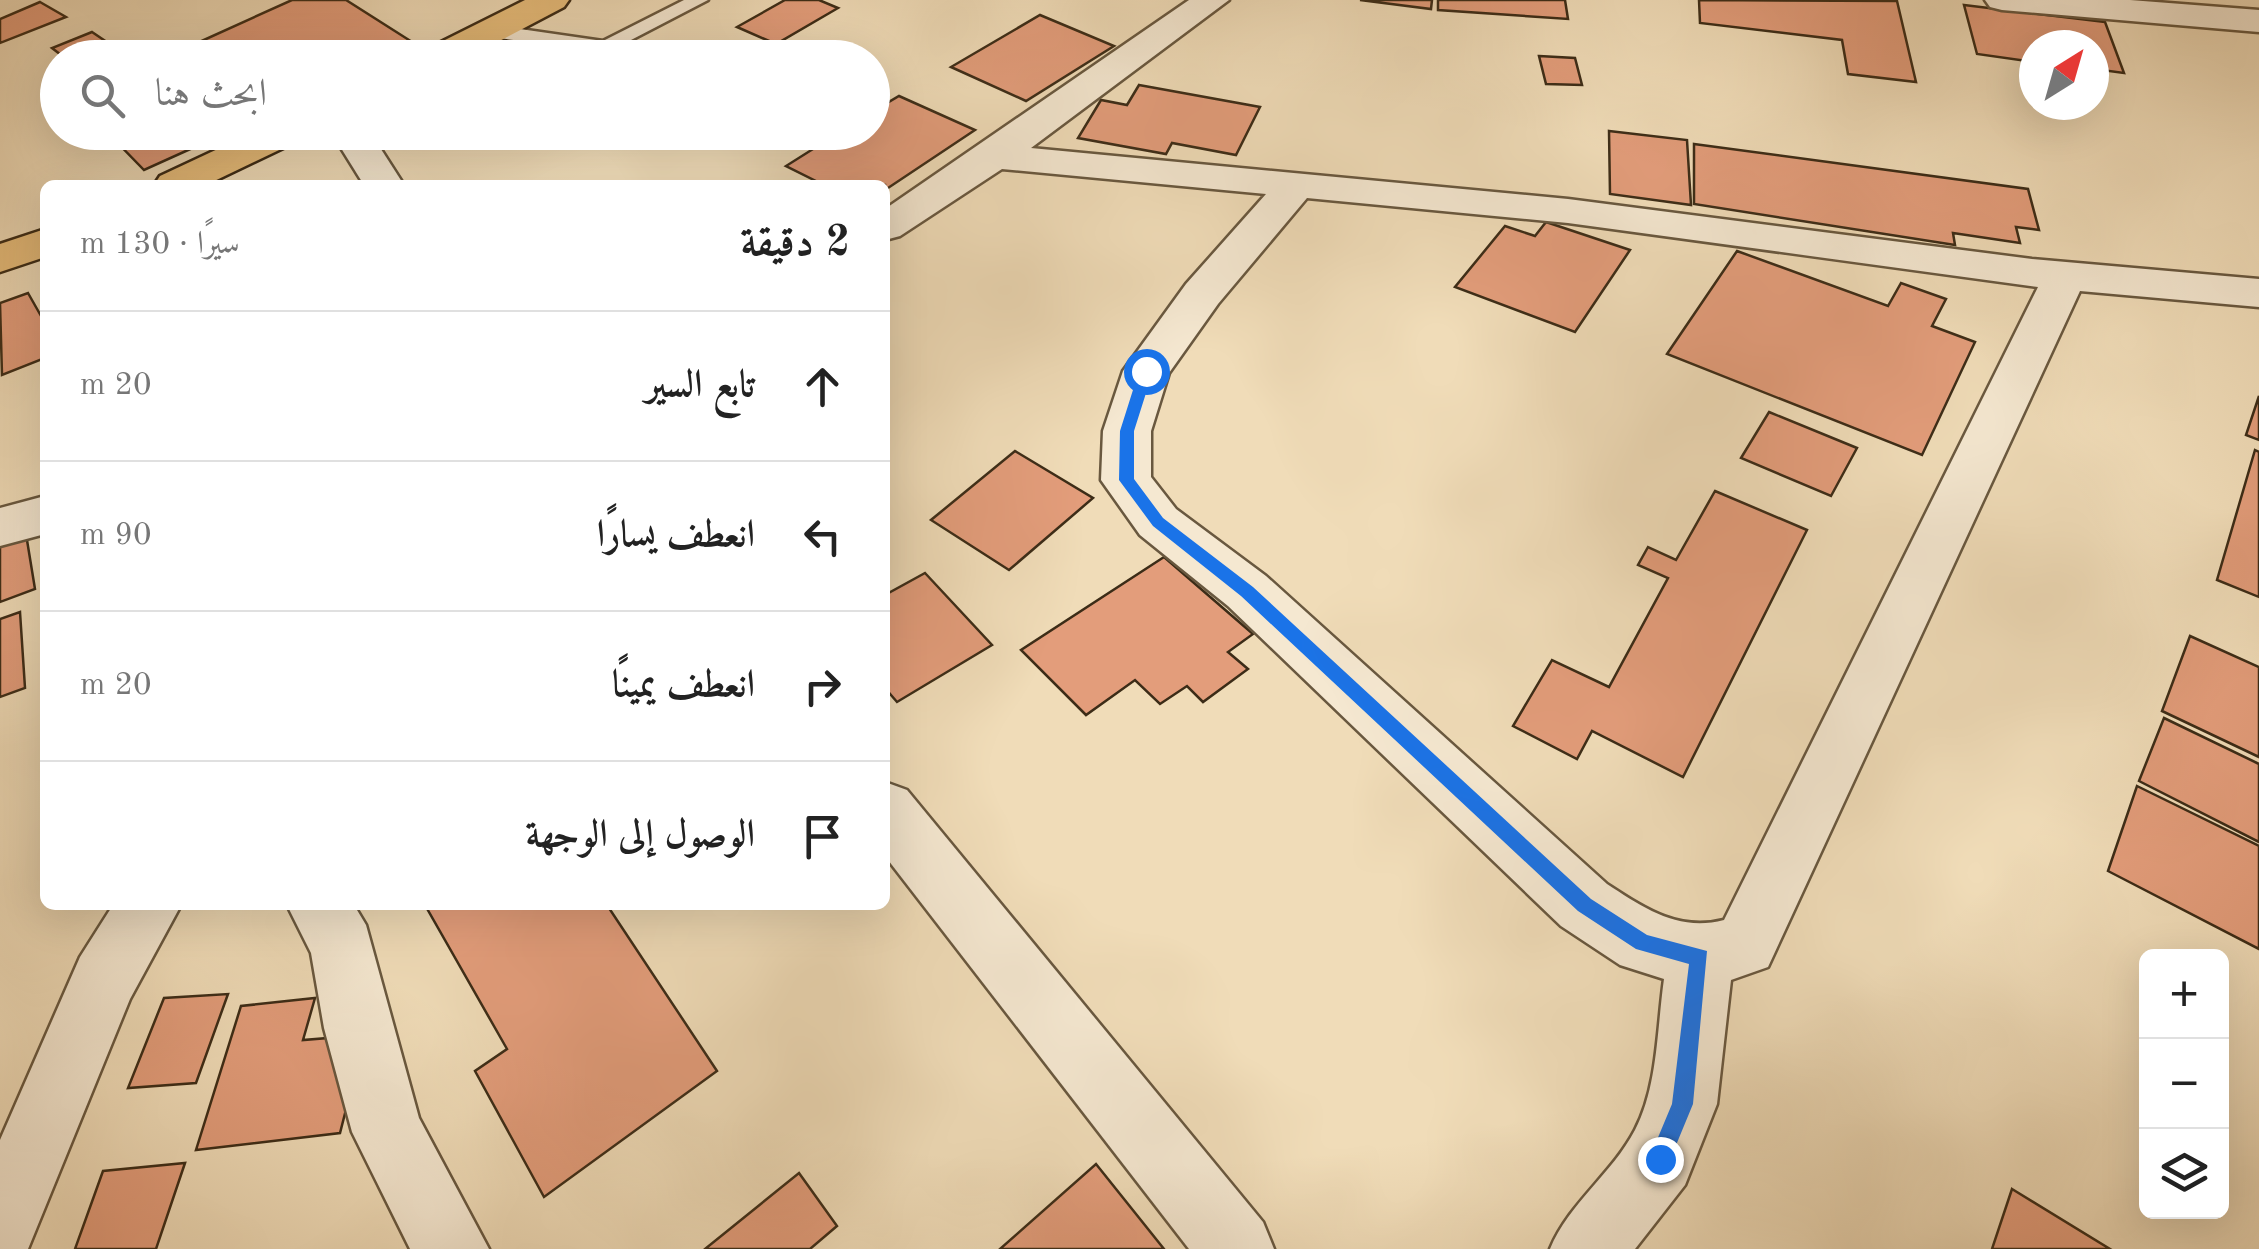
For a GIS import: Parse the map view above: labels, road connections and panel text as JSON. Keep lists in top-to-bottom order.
{
  "north": "top right",
  "page": {
    "search": "ابحث هنا",
    "heading": ["2 دقيقة", "سيرًا · 130 m"],
    "list": [
      ["تابع السير", "20 m"],
      ["انعطف يسارًا", "90 m"],
      ["انعطف يمينًا", "20 m"],
      "الوصول إلى الوجهة"
    ],
    "map_buttons": ["+", "−"]
  }
}
